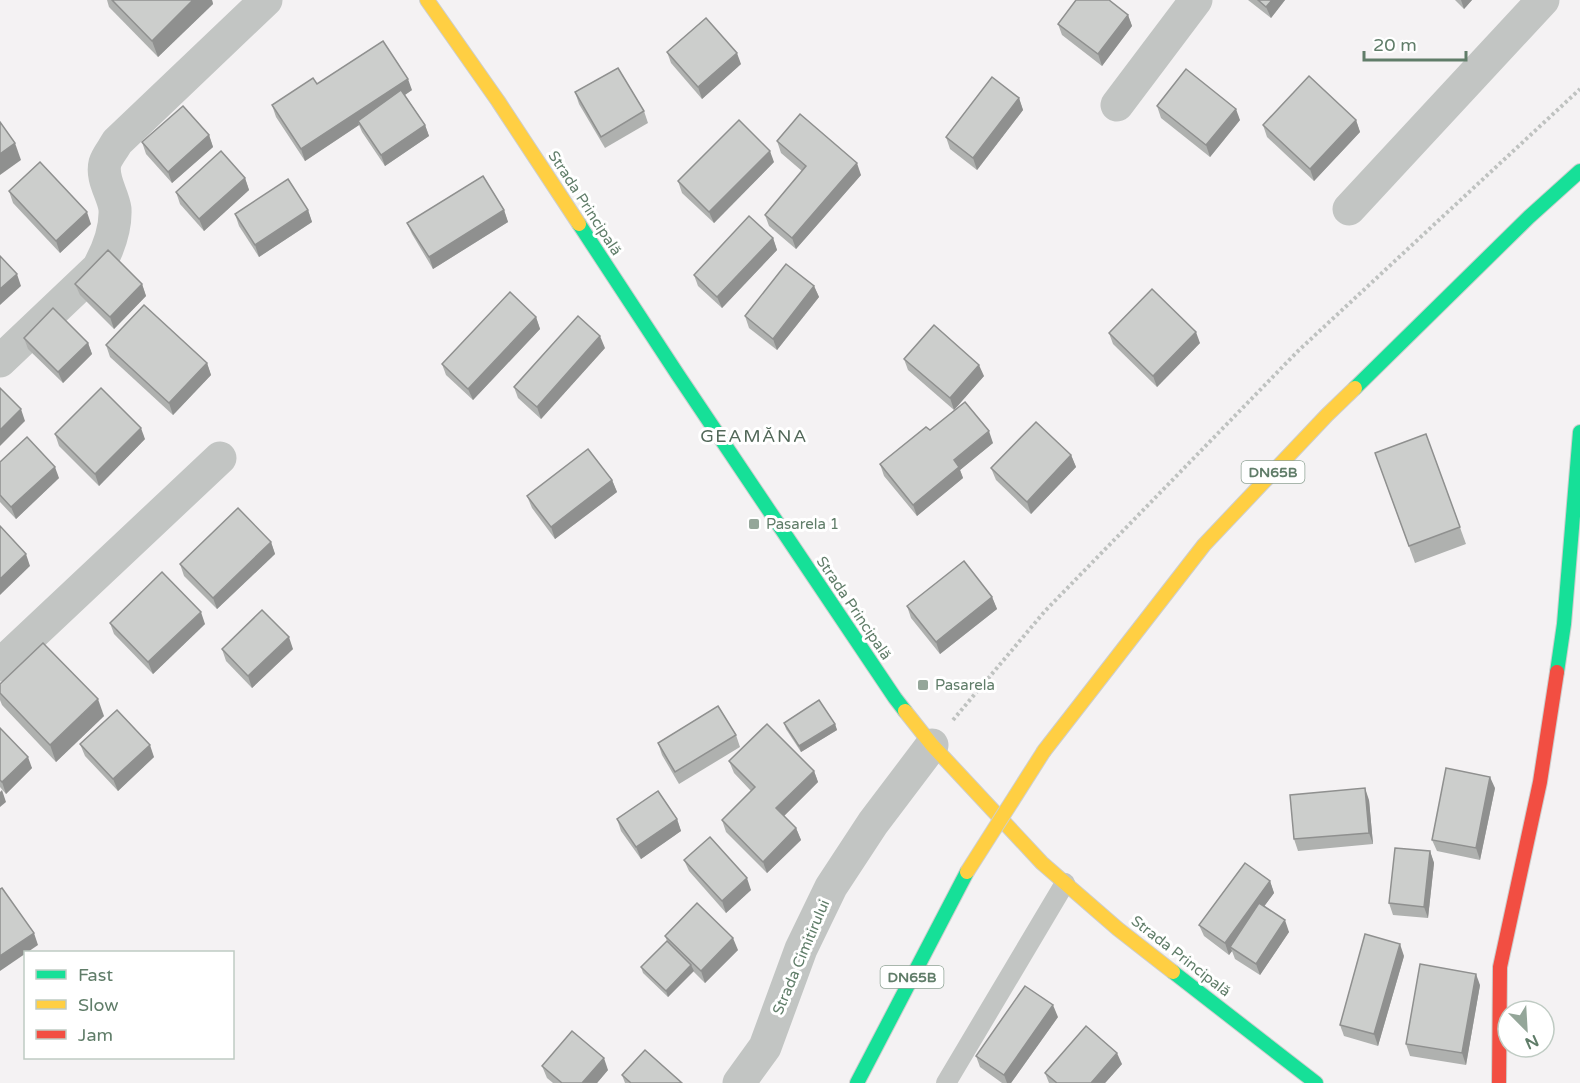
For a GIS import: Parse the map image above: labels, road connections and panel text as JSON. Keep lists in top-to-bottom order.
{
  "streets": {
    "main road": ["Strada Principală", "DN65B"],
    "street": ["Strada Cimitirului"]
  },
  "crossings": [
    ["Strada Principală", "Strada Cimitirului"]
  ],
  "districts": ["GEAMĂNA"],
  "places": {
    "transit": ["Pasarela 1", "Pasarela"]
  },
  "legend": ["Fast", "Slow", "Jam"],
  "scale_bar": "20 m",
  "north": "bottom right"
}
